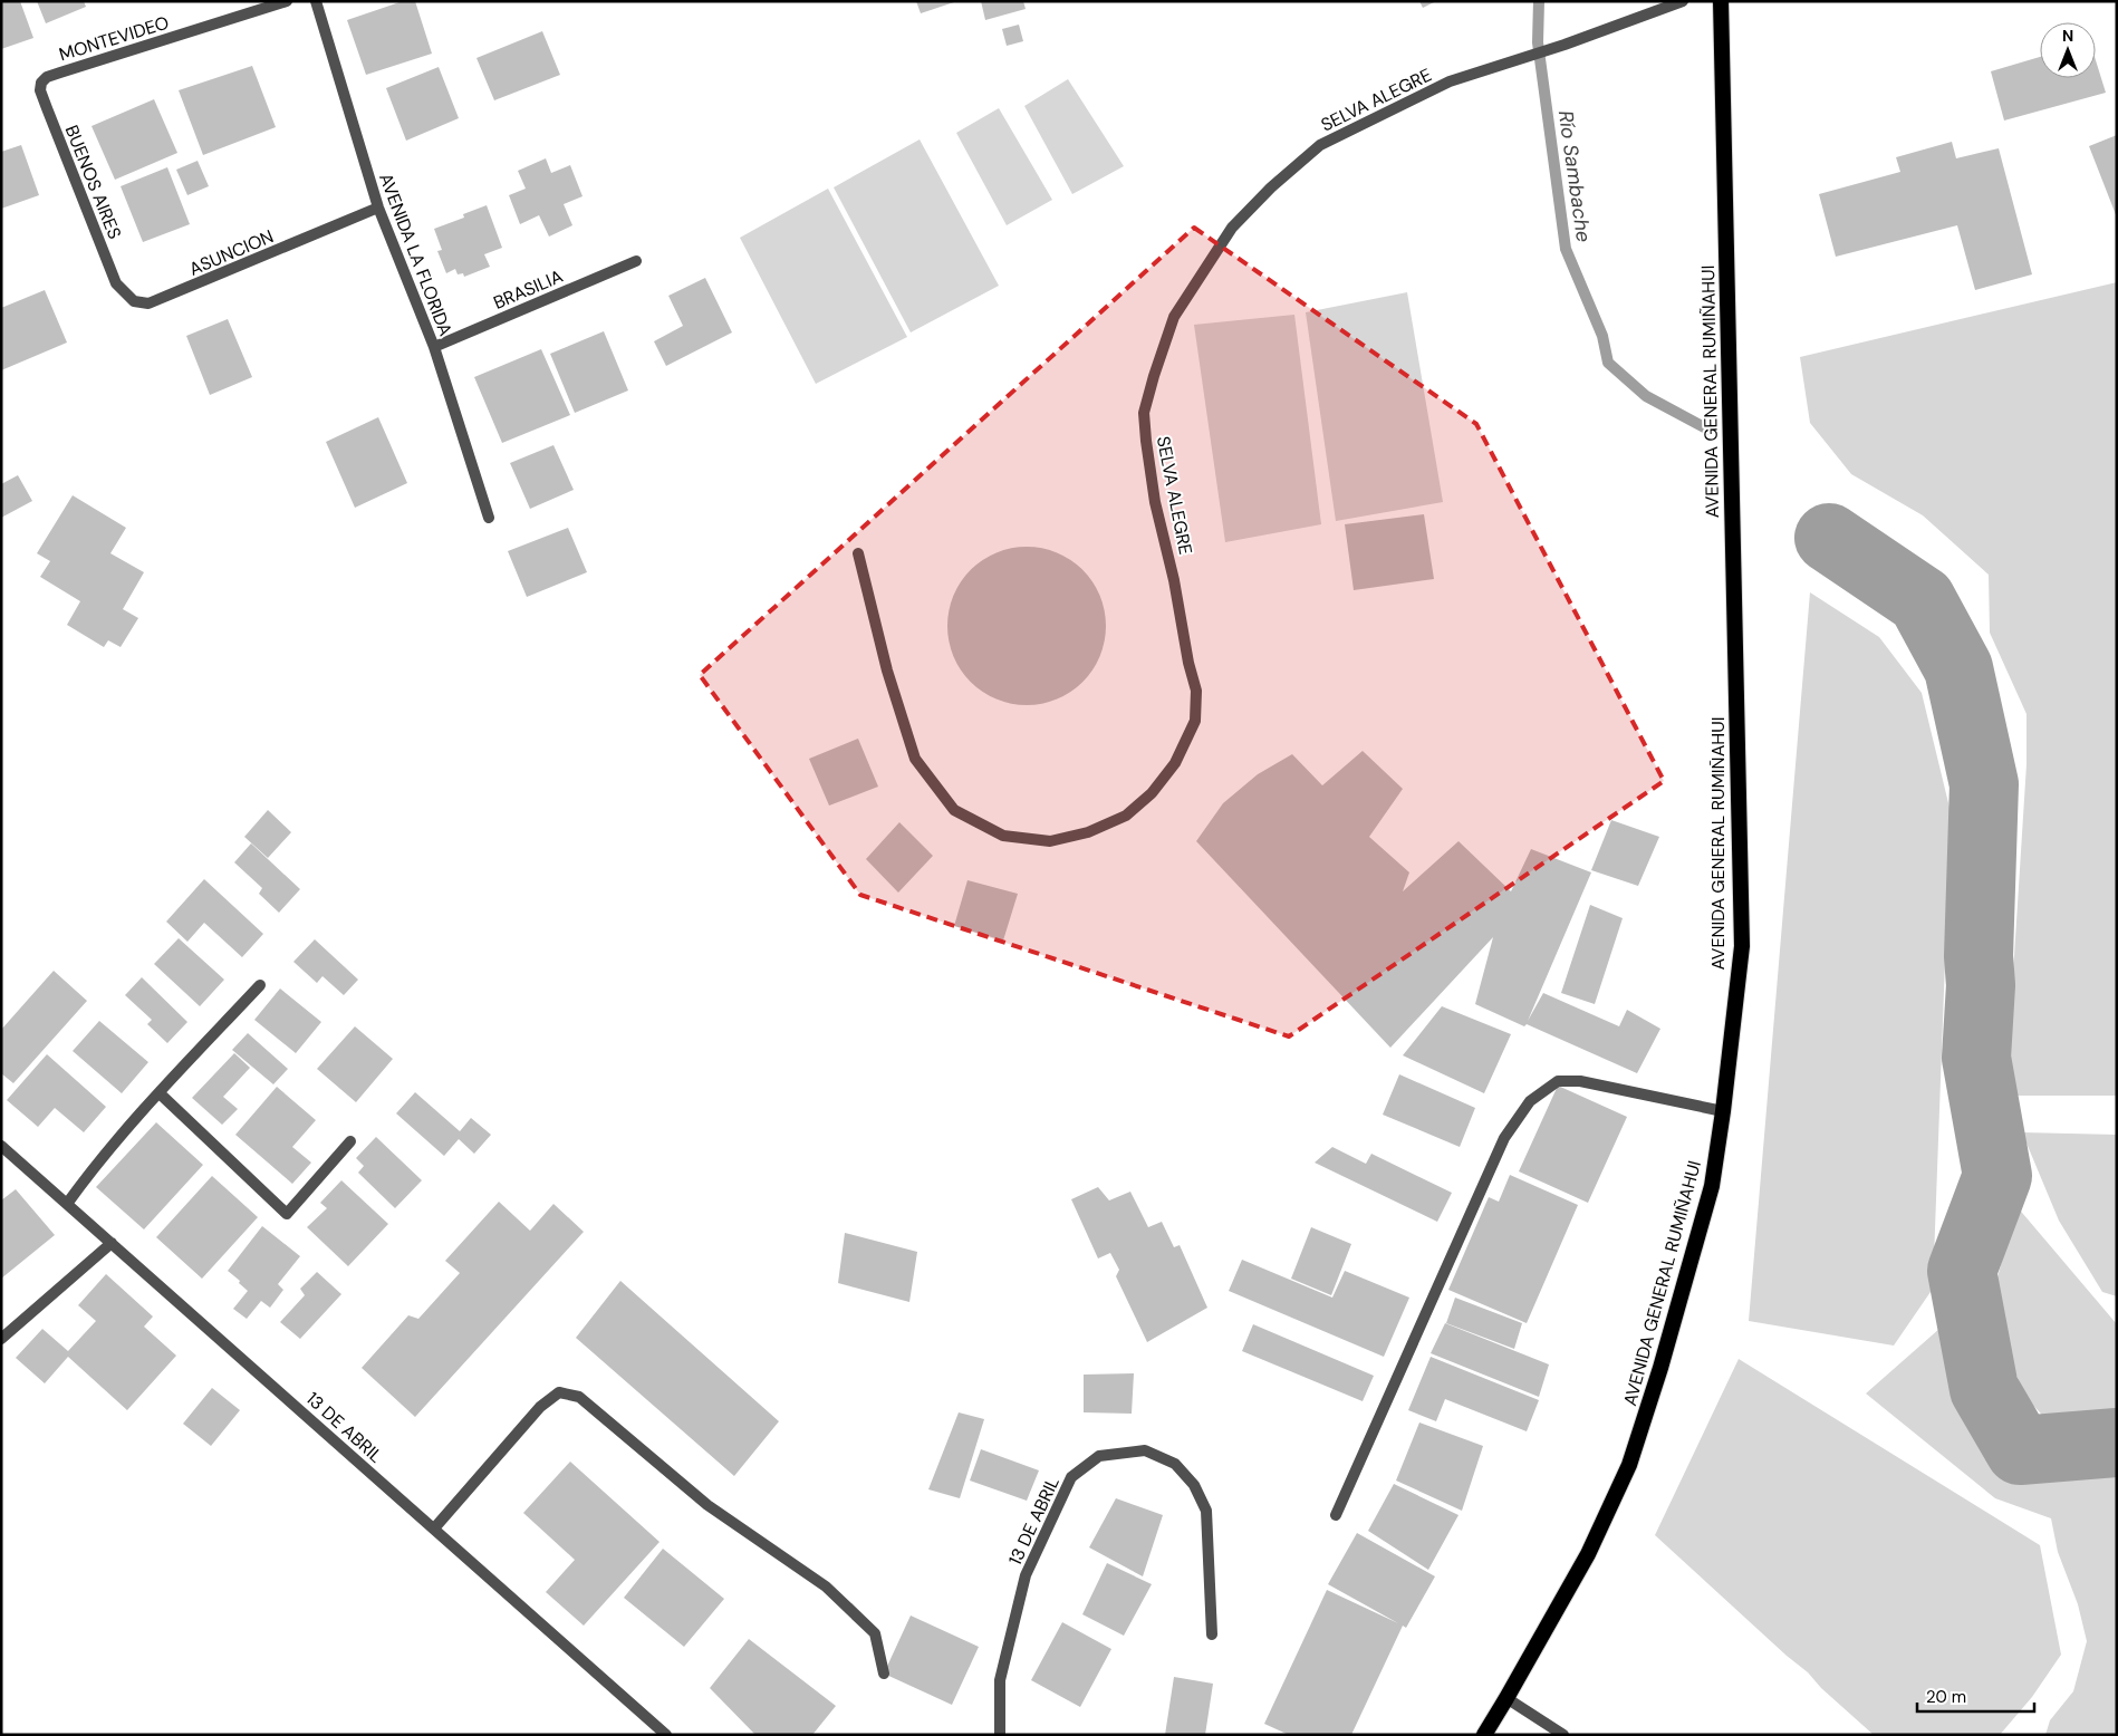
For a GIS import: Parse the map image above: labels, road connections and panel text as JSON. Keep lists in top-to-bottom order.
{
  "streets": {
    "highway": ["AVENIDA GENERAL RUMIÑAHUI"],
    "street": [
      "MONTEVIDEO",
      "SELVA ALEGRE",
      "BUENOS AIRES",
      "ASUNCION",
      "AVENIDA LA FLORIDA",
      "BRASILIA",
      "13 DE ABRIL"
    ]
  },
  "crossings": [
    ["MONTEVIDEO", "BUENOS AIRES"],
    ["BUENOS AIRES", "ASUNCION"],
    ["ASUNCION", "AVENIDA LA FLORIDA"],
    ["AVENIDA LA FLORIDA", "BRASILIA"]
  ],
  "water": ["Río Sambache"],
  "scale_bar": "20 m",
  "north": "top"
}
